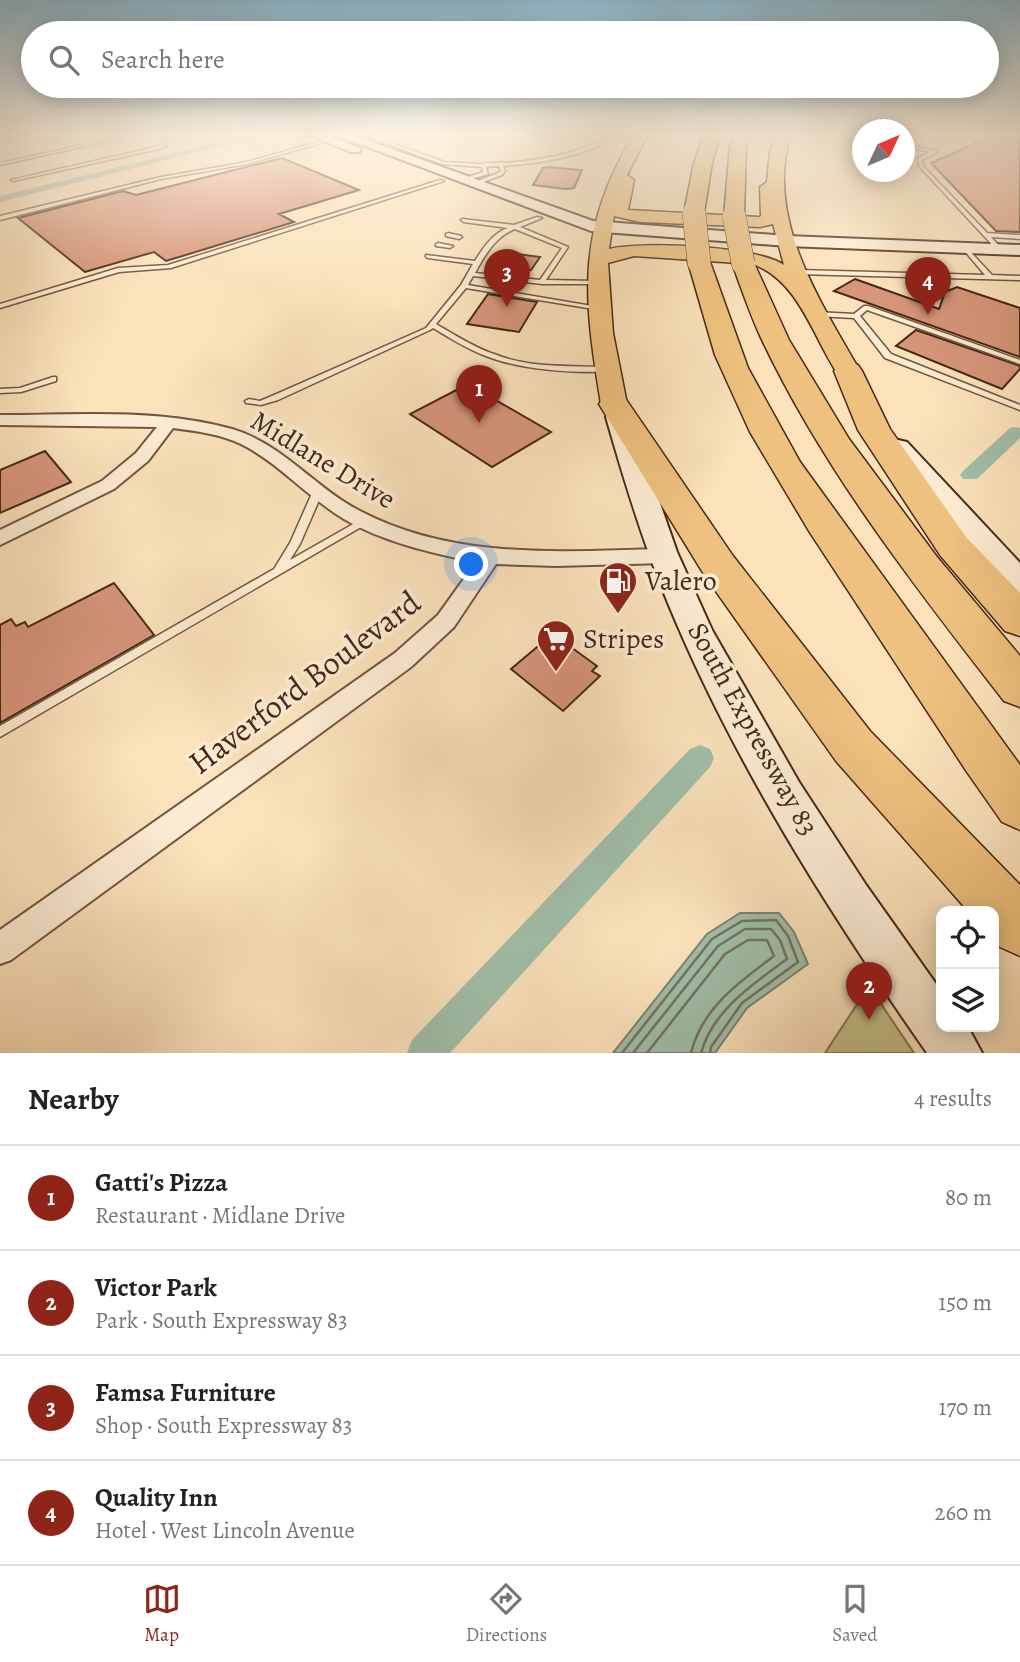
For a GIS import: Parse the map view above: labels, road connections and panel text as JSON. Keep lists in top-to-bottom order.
{
  "streets": {
    "main road": ["South Expressway 83"],
    "street": ["Midlane Drive", "Haverford Boulevard"]
  },
  "crossings": [
    ["Midlane Drive", "Haverford Boulevard"]
  ],
  "places": {
    "fuel station": ["Valero"],
    "supermarket": ["Stripes"]
  },
  "north": "top right",
  "page": {
    "search": "Search here",
    "pins": [
      "3",
      "4",
      "1",
      "2"
    ],
    "heading": ["Nearby", "4 results"],
    "list": [
      {
        "mark": "1",
        "name": "Gatti's Pizza",
        "note": "Restaurant · Midlane Drive",
        "value": "80 m"
      },
      {
        "mark": "2",
        "name": "Victor Park",
        "note": "Park · South Expressway 83",
        "value": "150 m"
      },
      {
        "mark": "3",
        "name": "Famsa Furniture",
        "note": "Shop · South Expressway 83",
        "value": "170 m"
      },
      {
        "mark": "4",
        "name": "Quality Inn",
        "note": "Hotel · West Lincoln Avenue",
        "value": "260 m"
      }
    ],
    "nav": ["Map", "Directions", "Saved"]
  }
}
